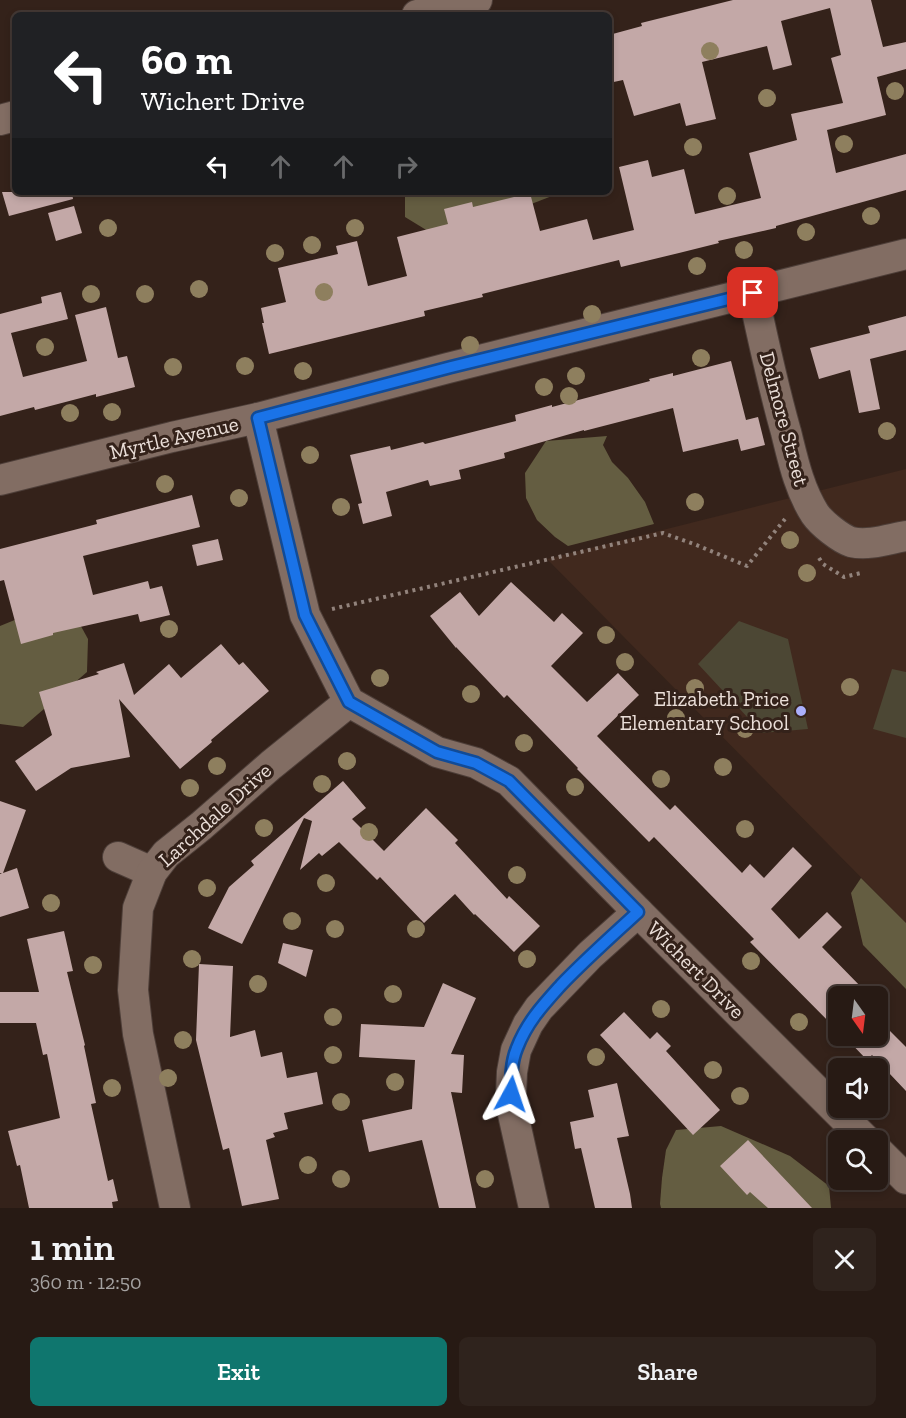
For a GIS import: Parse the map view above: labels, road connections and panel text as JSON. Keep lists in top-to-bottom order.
{
  "streets": {
    "street": [
      "Delmore Street",
      "Myrtle Avenue",
      "Larchdale Drive",
      "Wichert Drive"
    ]
  },
  "crossings": [
    ["Delmore Street", "Myrtle Avenue"],
    ["Larchdale Drive", "Wichert Drive"]
  ],
  "places": ["Elizabeth Price Elementary School"],
  "north": "bottom",
  "page": {
    "turn": ["60 m", "Wichert Drive"],
    "heading": ["1 min", "360 m · 12:50"],
    "buttons": ["Exit", "Share"]
  }
}
